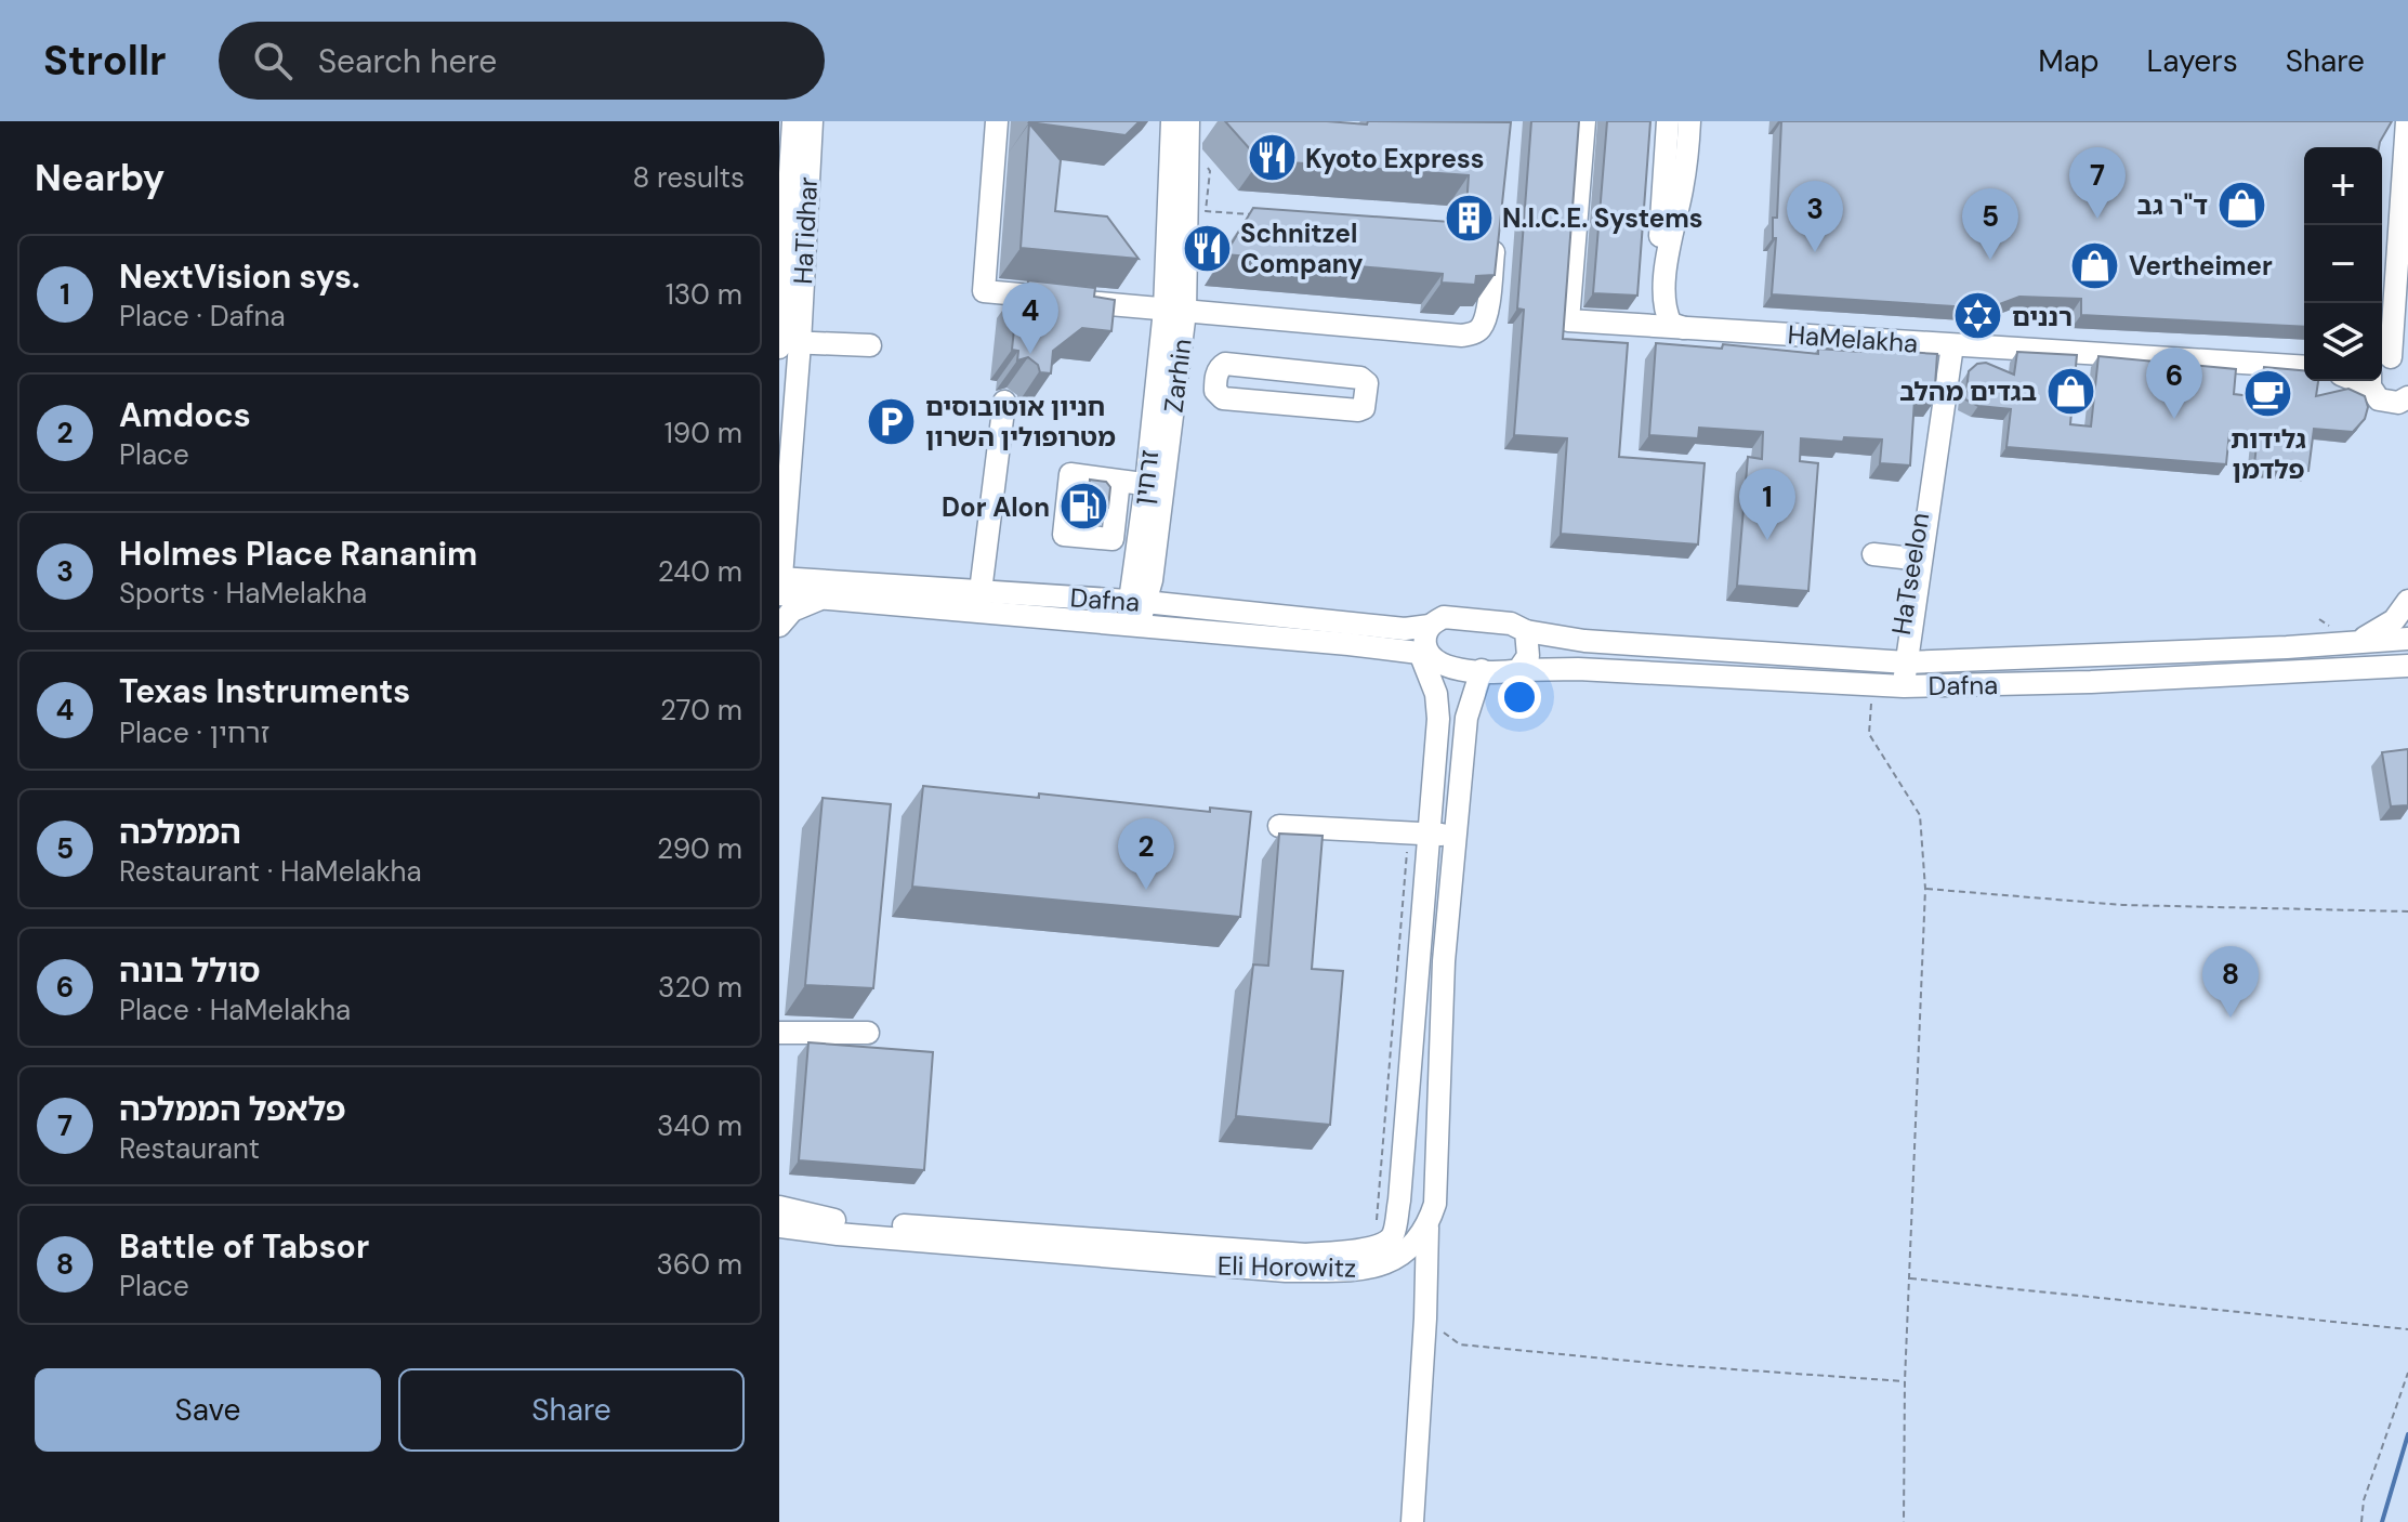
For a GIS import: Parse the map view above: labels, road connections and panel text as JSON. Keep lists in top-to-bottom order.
{
  "streets": {
    "street": [
      "HaTidhar",
      "HaMelakha",
      "Zarhin",
      "זרחין",
      "HaTseelon",
      "Dafna",
      "Eli Horowitz"
    ]
  },
  "crossings": [
    ["HaTidhar", "Dafna"],
    ["HaMelakha", "HaTseelon"],
    ["Zarhin", "זרחין"],
    ["Zarhin", "Dafna"],
    ["HaTseelon", "Dafna"],
    ["Dafna", "Eli Horowitz"]
  ],
  "places": {
    "restaurant": ["Kyoto Express", "Schnitzel Company"],
    "shop": ["ד\"ר גב", "Vertheimer", "בגדים מהלב"],
    "building": ["N.I.C.E. Systems"],
    "synagogue": ["רננים"],
    "cafe": ["גלידות פלדמן"],
    "parking": ["חניון אוטובוסים מטרופולין השרון"],
    "fuel station": ["Dor Alon"]
  },
  "page": {
    "header": "Strollr",
    "search": "Search here",
    "nav": ["Map", "Layers", "Share"],
    "heading": ["Nearby", "8 results"],
    "map_buttons": ["+", "−"],
    "pins": [
      "7",
      "3",
      "5",
      "4",
      "6",
      "1",
      "2",
      "8"
    ],
    "list": [
      {
        "mark": "1",
        "name": "NextVision sys.",
        "note": "Place · Dafna",
        "value": "130 m"
      },
      {
        "mark": "2",
        "name": "Amdocs",
        "note": "Place",
        "value": "190 m"
      },
      {
        "mark": "3",
        "name": "Holmes Place Rananim",
        "note": "Sports · HaMelakha",
        "value": "240 m"
      },
      {
        "mark": "4",
        "name": "Texas Instruments",
        "note": "Place · זרחין",
        "value": "270 m"
      },
      {
        "mark": "5",
        "name": "הממלכה",
        "note": "Restaurant · HaMelakha",
        "value": "290 m"
      },
      {
        "mark": "6",
        "name": "סולל בונה",
        "note": "Place · HaMelakha",
        "value": "320 m"
      },
      {
        "mark": "7",
        "name": "פלאפל הממלכה",
        "note": "Restaurant",
        "value": "340 m"
      },
      {
        "mark": "8",
        "name": "Battle of Tabsor",
        "note": "Place",
        "value": "360 m"
      }
    ],
    "buttons": ["Save", "Share"]
  }
}
